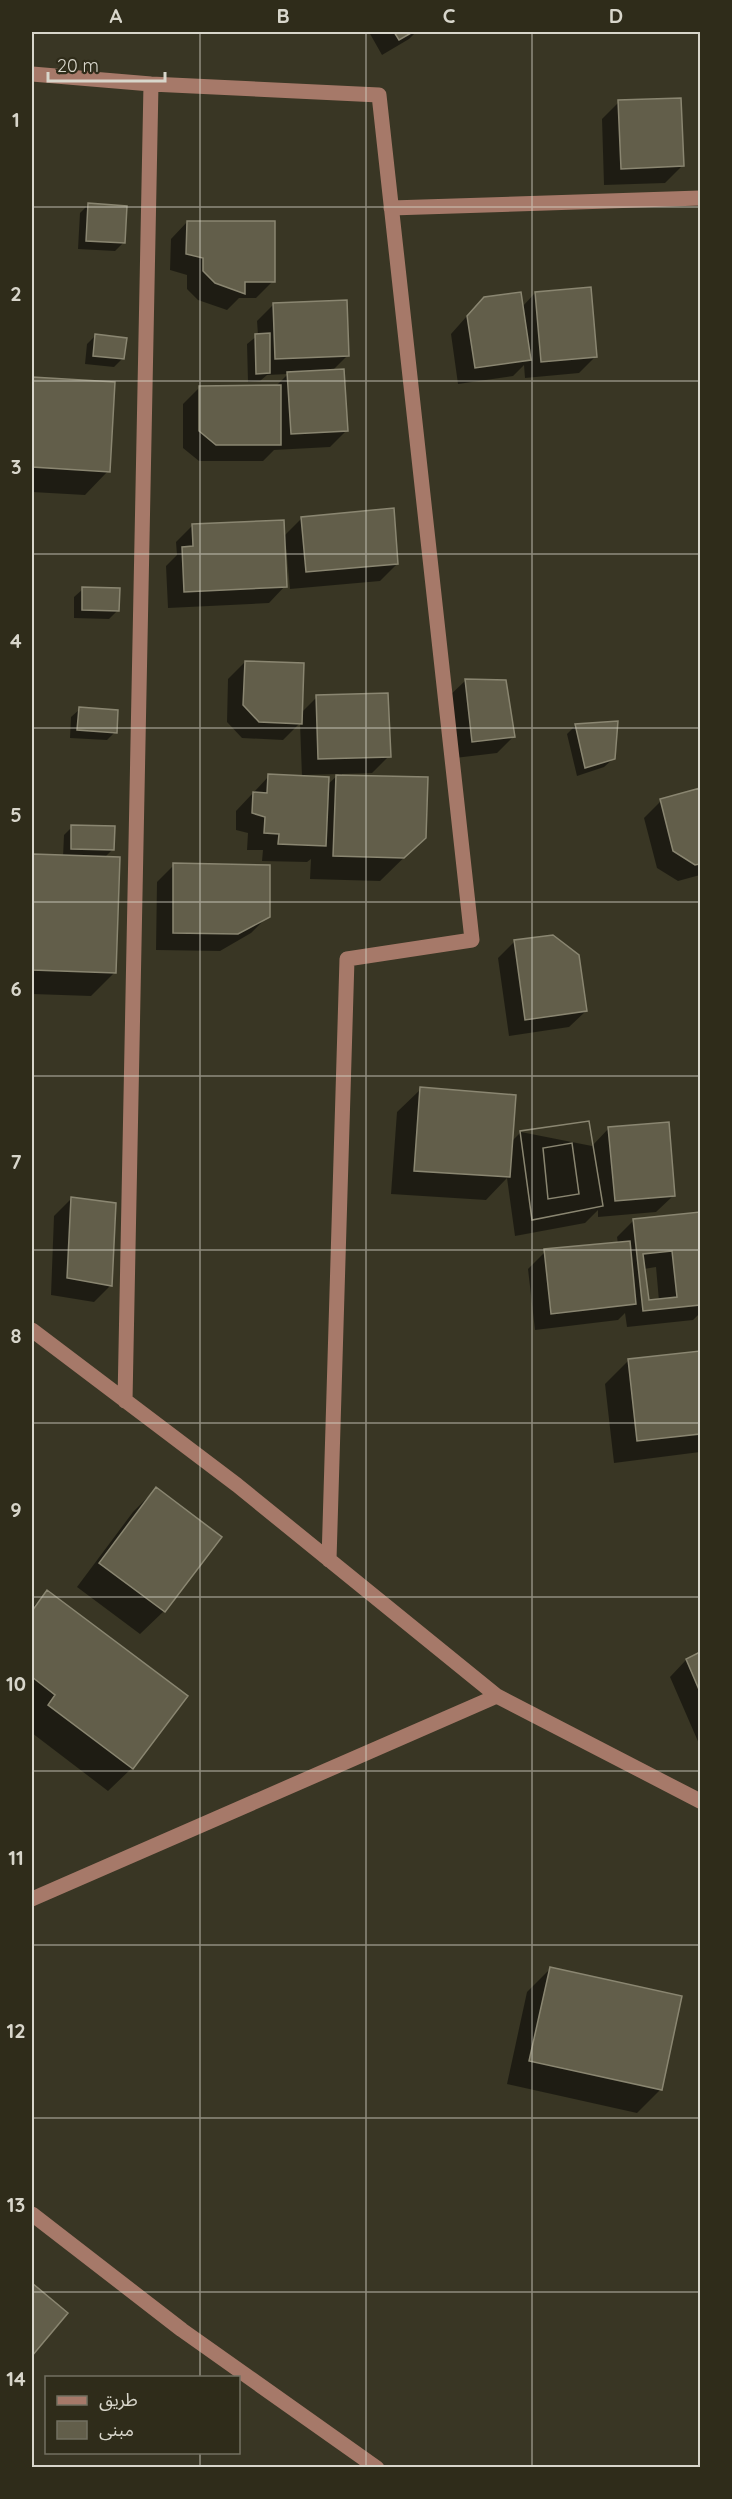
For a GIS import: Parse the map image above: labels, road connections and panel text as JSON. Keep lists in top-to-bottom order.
{
  "legend": ["طريق", "مبنى"],
  "scale_bar": "20 m",
  "grid": {
    "columns": [
      "A",
      "B",
      "C",
      "D"
    ],
    "rows": [
      "1",
      "2",
      "3",
      "4",
      "5",
      "6",
      "7",
      "8",
      "9",
      "10",
      "11",
      "12",
      "13",
      "14"
    ]
  }
}
